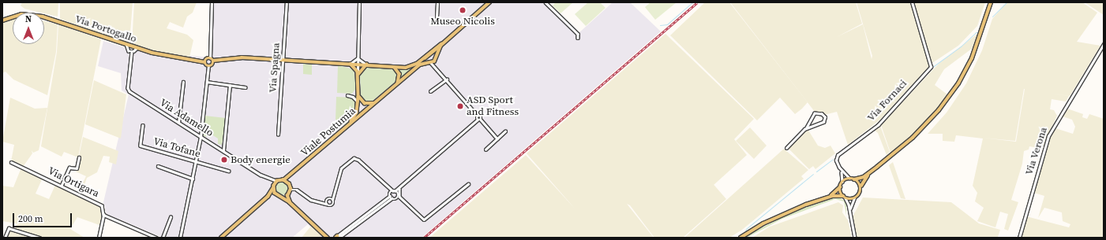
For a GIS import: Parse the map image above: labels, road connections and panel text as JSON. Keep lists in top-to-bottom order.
{
  "streets": {
    "main road": ["Via Portogallo", "Viale Postumia"],
    "street": [
      "Via Spagna",
      "Via Fornaci",
      "Via Adamello",
      "Via Tofane",
      "Via Verona",
      "Via Ortigara"
    ]
  },
  "crossings": [
    ["Via Adamello", "Viale Postumia"]
  ],
  "places": ["Museo Nicolis", "ASD Sport and Fitness", "Body energie"],
  "scale_bar": "200 m",
  "north": "top"
}
